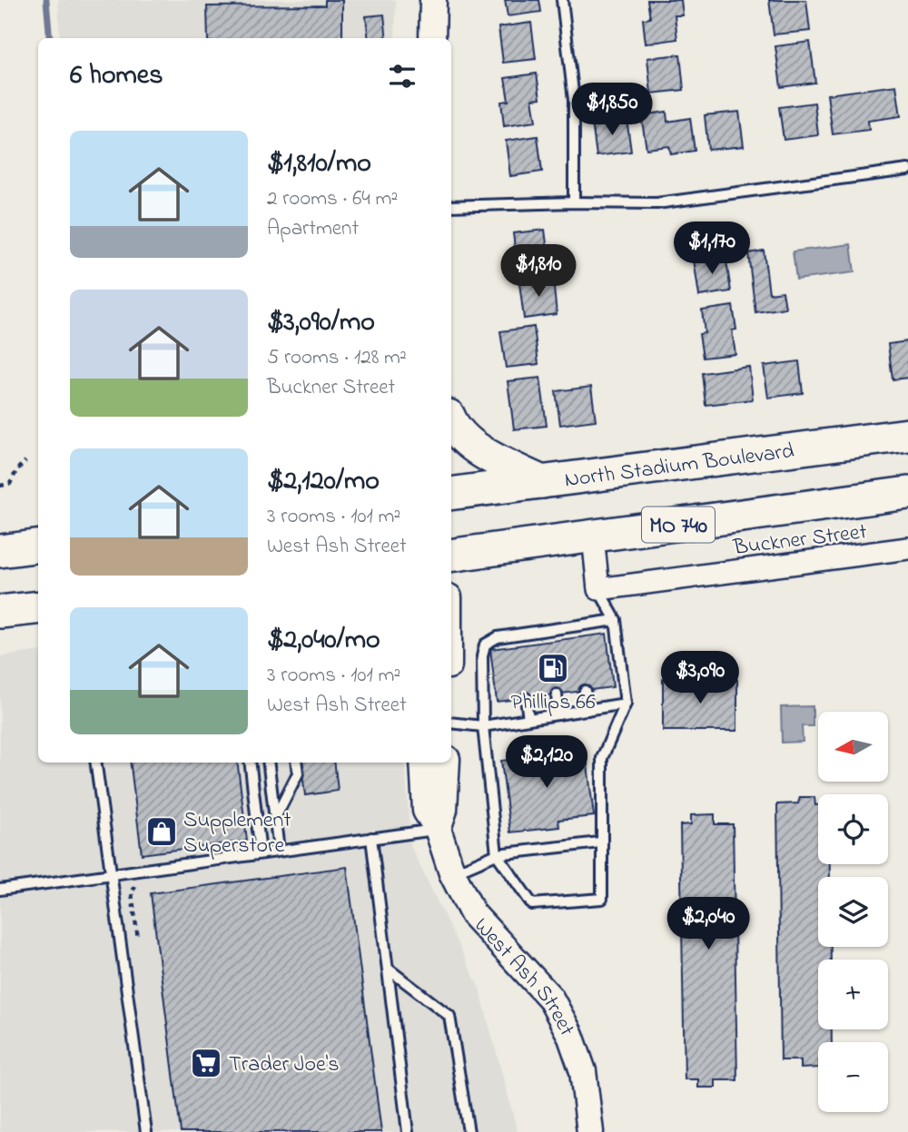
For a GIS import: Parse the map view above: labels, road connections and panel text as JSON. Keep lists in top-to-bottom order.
{
  "streets": {
    "main road": ["North Stadium Boulevard", "MO 740"],
    "street": ["Buckner Street", "West Ash Street"]
  },
  "places": {
    "fuel station": ["Phillips 66"],
    "shop": ["Supplement Superstore"],
    "supermarket": ["Trader Joe's"]
  },
  "north": "left",
  "page": {
    "heading": "6 homes",
    "price": [
      "$1,850",
      "$1,170",
      "$1,810",
      "$3,090",
      "$2,120",
      "$2,040"
    ],
    "list": [
      {
        "name": "$1,810/mo",
        "note": "2 rooms · 64 m² · Apartment"
      },
      {
        "name": "$3,090/mo",
        "note": "5 rooms · 128 m² · Buckner Street"
      },
      {
        "name": "$2,120/mo",
        "note": "3 rooms · 101 m² · West Ash Street"
      },
      {
        "name": "$2,040/mo",
        "note": "3 rooms · 101 m² · West Ash Street"
      }
    ],
    "map_buttons": ["+", "−"]
  }
}
